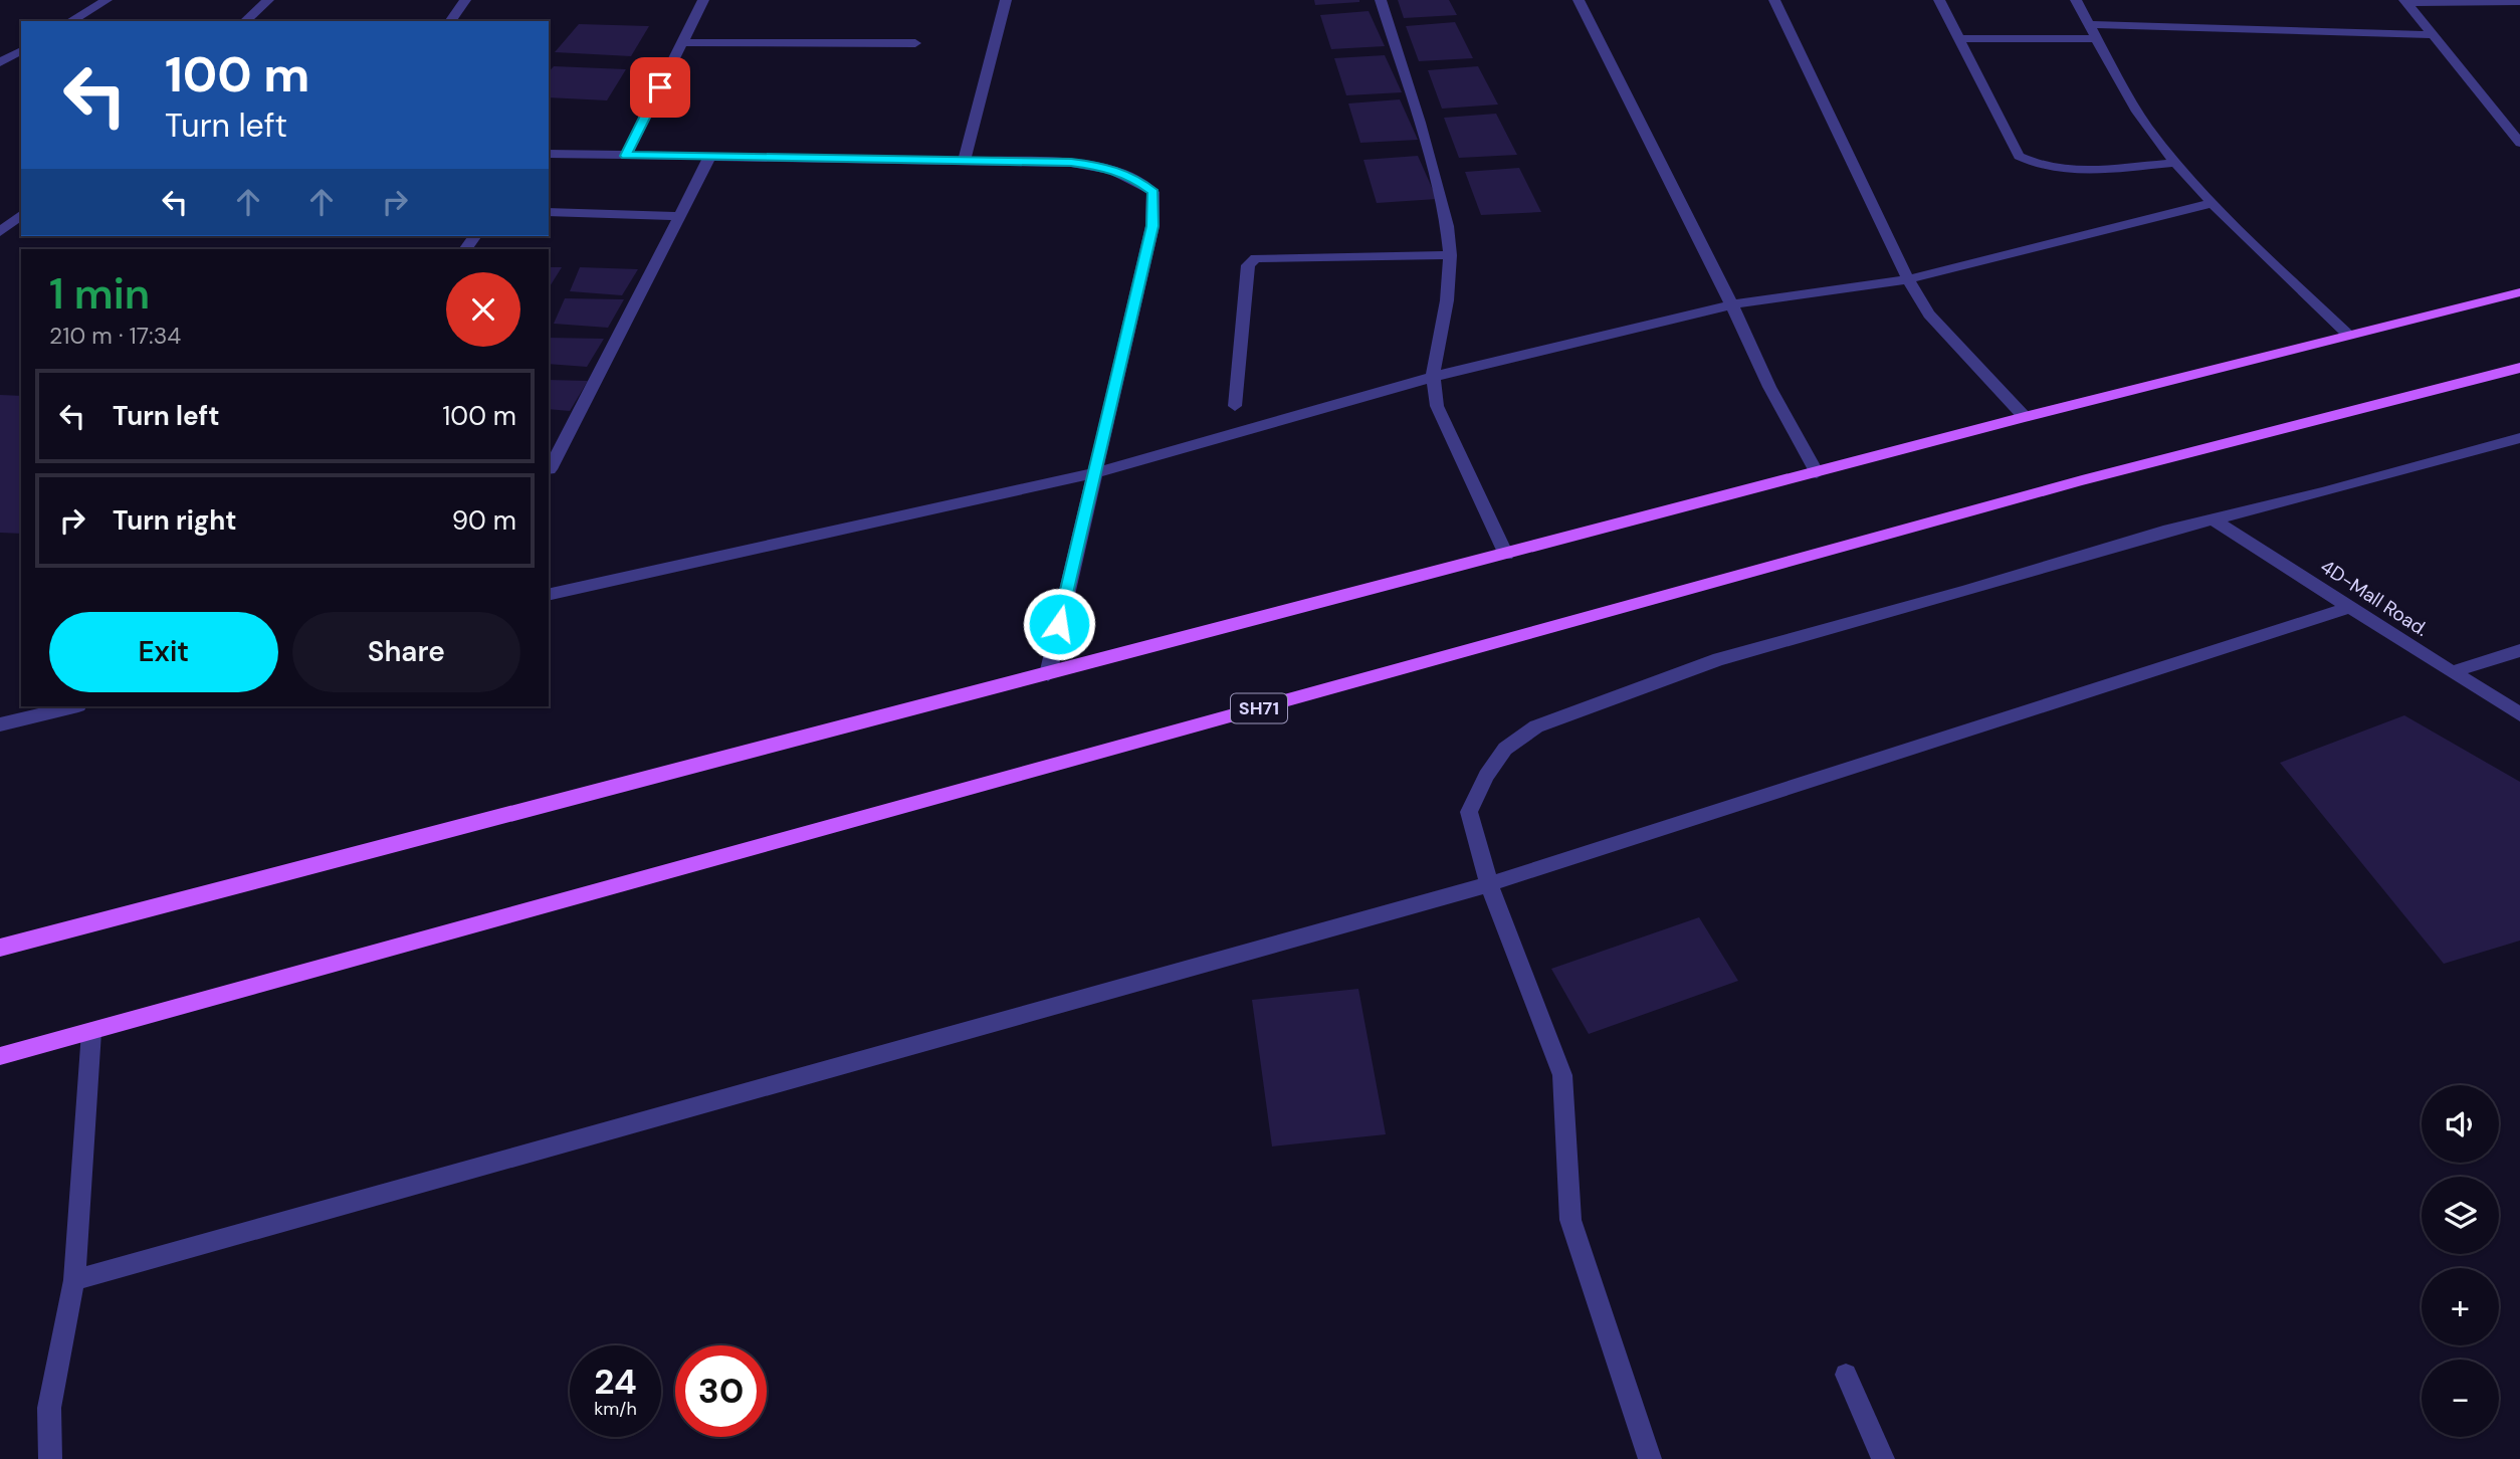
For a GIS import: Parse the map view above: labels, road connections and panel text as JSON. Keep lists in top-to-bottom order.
{
  "streets": {
    "main road": ["SH71"],
    "street": ["4D-Mall Road."]
  },
  "page": {
    "turn": ["100 m", "Turn left"],
    "heading": ["1 min", "210 m · 17:34"],
    "list": [
      {
        "name": "Turn left",
        "value": "100 m"
      },
      {
        "name": "Turn right",
        "value": "90 m"
      }
    ],
    "buttons": ["Exit", "Share"],
    "map_buttons": ["+", "−"],
    "speed": "24 km/h",
    "limit": "30"
  }
}
